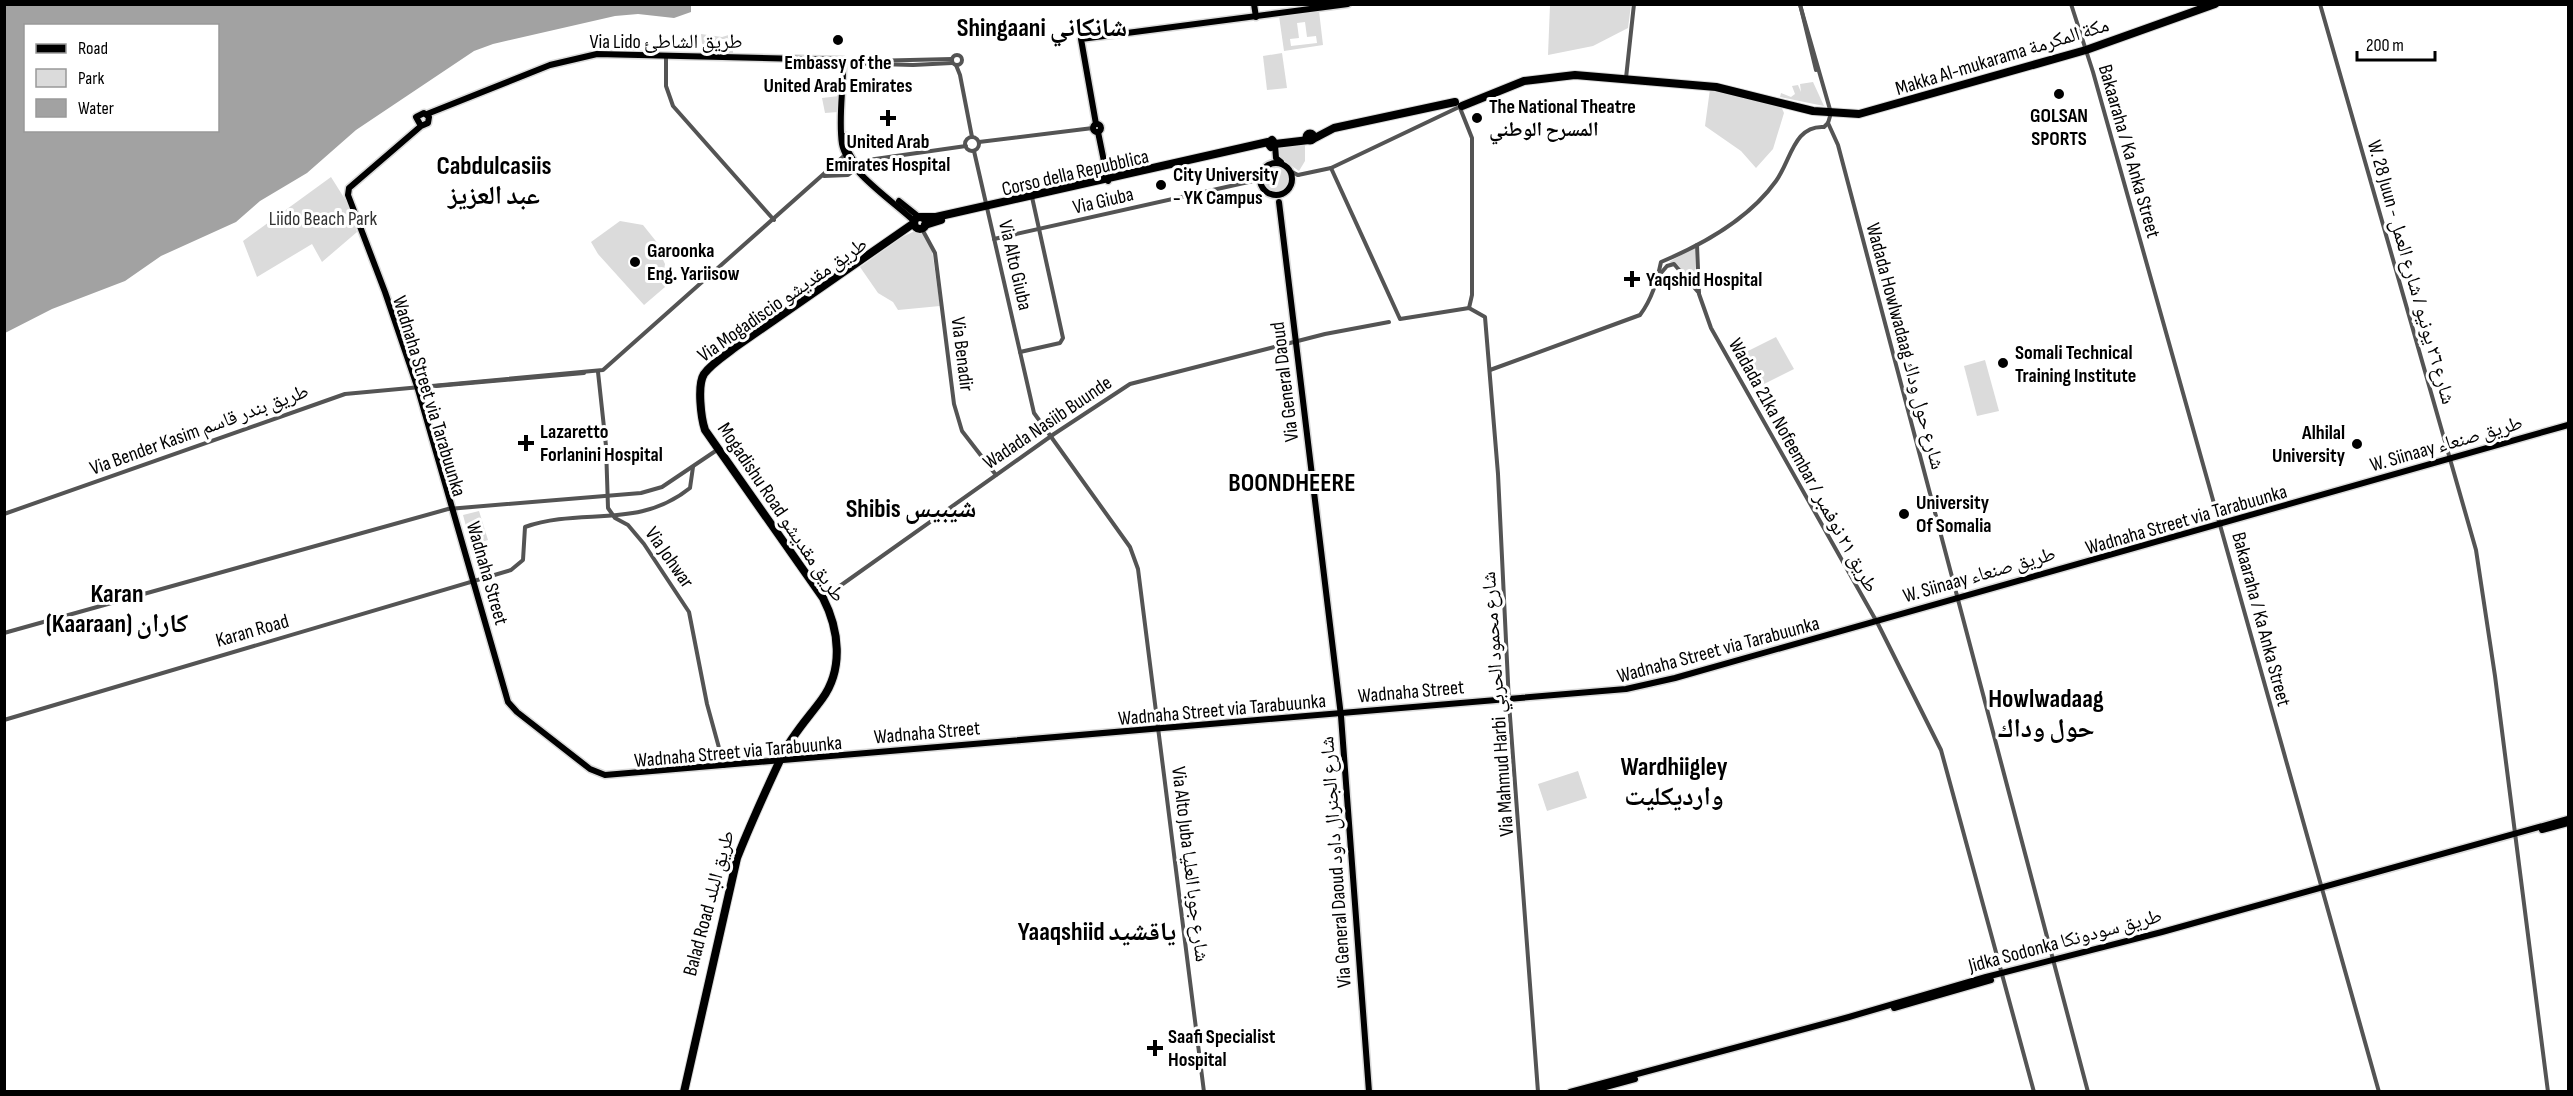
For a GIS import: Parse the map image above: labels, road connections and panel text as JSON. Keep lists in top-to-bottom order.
{
  "streets": {
    "highway": [
      "Makka Al-mukarama مكة المكرمة",
      "Via Mogadiscio طريق مقديشو",
      "Mogadishu Road طريق مقديشو",
      "Balad Road طريق البلد"
    ],
    "main road": [
      "Via Lido طريق الشاطئ",
      "Via General Daoud",
      "Wadnaha Street via Tarabuunka",
      "W. Siinaay طريق صنعاء",
      "Wadnaha Street",
      "Via General Daoud شارع الجنرال داود",
      "Jidka Sodonka طريق سودونكا"
    ],
    "street": [
      "Bakaaraha / Ka Anka Street",
      "Via Giuba",
      "Via Alto Giuba",
      "W. 28 Juun - شارع ٢٦ يونيو / شارع العمل",
      "Wadada Howlwadaag شارع حول وداك",
      "Via Benadir",
      "Wadada Nasiib Buunde",
      "Via Bender Kasim طريق بندر قاسم",
      "Wadada 21ka Nofeembar / طريق ٢١ نوفمبر",
      "Via Johwar",
      "Karan Road",
      "Via Mahmud Harbi شارع محمود الحربي",
      "Via Alto Juba شارع جوبا العليا"
    ]
  },
  "crossings": [
    ["Makka Al-mukarama مكة المكرمة", "Bakaaraha / Ka Anka Street"],
    ["Bakaaraha / Ka Anka Street", "W. Siinaay طريق صنعاء"],
    ["Bakaaraha / Ka Anka Street", "Jidka Sodonka طريق سودونكا"],
    ["Via Giuba", "Via Alto Giuba"],
    ["Via Alto Giuba", "Via Alto Juba شارع جوبا العليا"],
    ["W. 28 Juun - شارع ٢٦ يونيو / شارع العمل", "W. Siinaay طريق صنعاء"],
    ["W. 28 Juun - شارع ٢٦ يونيو / شارع العمل", "Jidka Sodonka طريق سودونكا"],
    ["Via Mogadiscio طريق مقديشو", "Via Benadir"],
    ["Via Mogadiscio طريق مقديشو", "Mogadishu Road طريق مقديشو"],
    ["Wadada Howlwadaag شارع حول وداك", "W. Siinaay طريق صنعاء"],
    ["Wadada Howlwadaag شارع حول وداك", "Jidka Sodonka طريق سودونكا"],
    ["Via Benadir", "Wadada Nasiib Buunde"],
    ["Via General Daoud", "Wadada Nasiib Buunde"],
    ["Via General Daoud", "Via General Daoud شارع الجنرال داود"],
    ["Wadnaha Street via Tarabuunka", "W. Siinaay طريق صنعاء"],
    ["Wadnaha Street via Tarabuunka", "Wadada 21ka Nofeembar / طريق ٢١ نوفمبر"],
    ["Wadnaha Street via Tarabuunka", "Mogadishu Road طريق مقديشو"],
    ["Wadnaha Street via Tarabuunka", "Wadnaha Street"],
    ["Wadnaha Street via Tarabuunka", "Balad Road طريق البلد"],
    ["Wadada Nasiib Buunde", "Mogadishu Road طريق مقديشو"],
    ["Wadada Nasiib Buunde", "Via Alto Juba شارع جوبا العليا"],
    ["Via Bender Kasim طريق بندر قاسم", "Wadnaha Street"],
    ["W. Siinaay طريق صنعاء", "Wadada 21ka Nofeembar / طريق ٢١ نوفمبر"],
    ["W. Siinaay طريق صنعاء", "Wadnaha Street"],
    ["Wadada 21ka Nofeembar / طريق ٢١ نوفمبر", "Jidka Sodonka طريق سودونكا"],
    ["Mogadishu Road طريق مقديشو", "Wadnaha Street"],
    ["Mogadishu Road طريق مقديشو", "Balad Road طريق البلد"],
    ["Via Johwar", "Wadnaha Street"],
    ["Via Johwar", "Karan Road"],
    ["Wadnaha Street", "Karan Road"],
    ["Wadnaha Street", "Via Mahmud Harbi شارع محمود الحربي"],
    ["Wadnaha Street", "Via General Daoud شارع الجنرال داود"],
    ["Wadnaha Street", "Via Alto Juba شارع جوبا العليا"],
    ["Wadnaha Street", "Balad Road طريق البلد"]
  ],
  "districts": [
    "Shingaani شانكاني",
    "Cabdulcasiis عبد العزيز",
    "BOONDHEERE",
    "Shibis شيبيس",
    "Karan (Kaaraan) كاران",
    "Howlwadaag حول وداك",
    "Wardhiigley وارديكليت",
    "Yaaqshiid ياقشيد"
  ],
  "parks": ["Liido Beach Park"],
  "places": {
    "other": [
      "Embassy of the United Arab Emirates",
      "GOLSAN SPORTS",
      "The National Theatre المسرح الوطني",
      "City University - YK Campus",
      "Garoonka Eng. Yariisow",
      "Somali Technical Training Institute",
      "Alhilal University",
      "University Of Somalia"
    ],
    "health": [
      "United Arab Emirates Hospital",
      "Yaqshid Hospital",
      "Lazaretto Forlanini Hospital",
      "Saafi Specialist Hospital"
    ]
  },
  "legend": ["Road", "Park", "Water"],
  "scale_bar": "200 m"
}
